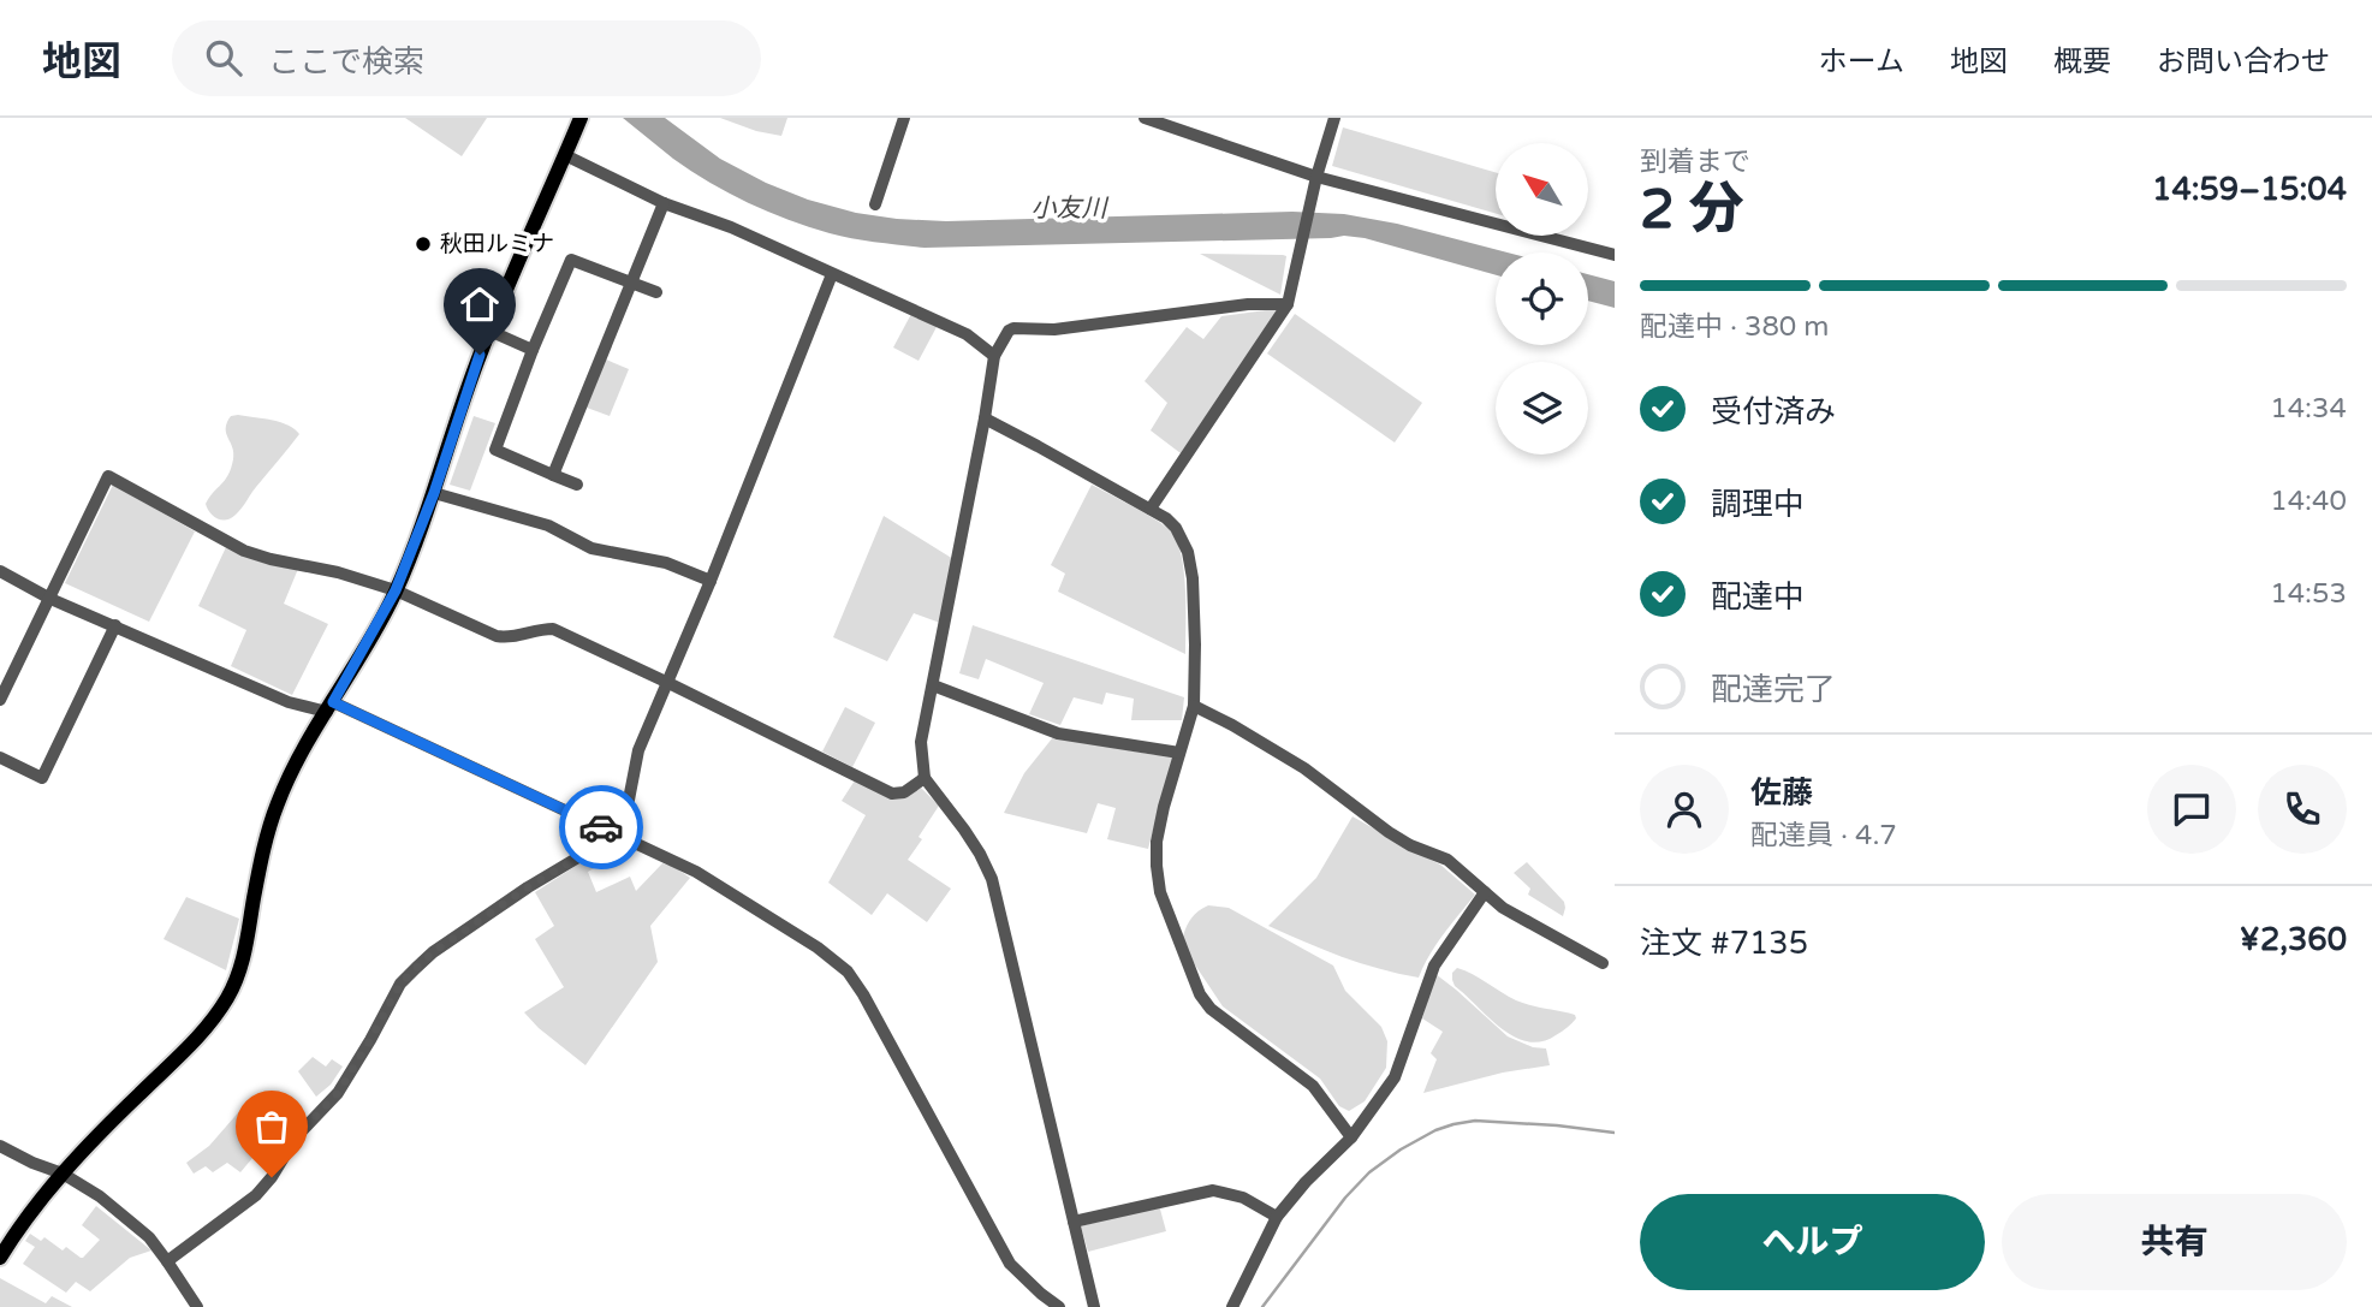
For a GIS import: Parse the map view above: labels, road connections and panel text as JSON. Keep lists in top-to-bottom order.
{
  "water": ["小友川"],
  "places": ["秋田ルミナ"],
  "north": "top left",
  "page": {
    "header": "地図",
    "search": "ここで検索",
    "nav": [
      "ホーム",
      "地図",
      "概要",
      "お問い合わせ"
    ],
    "heading": ["2 分", "到着まで", "14:59–15:04"],
    "panel": [
      "佐藤",
      "配達員 · 4.7",
      "注文 #7135",
      "¥2,360"
    ],
    "bar": "配達中 · 380 m",
    "list": [
      ["受付済み", "14:34"],
      ["調理中", "14:40"],
      ["配達中", "14:53"],
      "配達完了"
    ],
    "buttons": ["ヘルプ", "共有"]
  }
}
